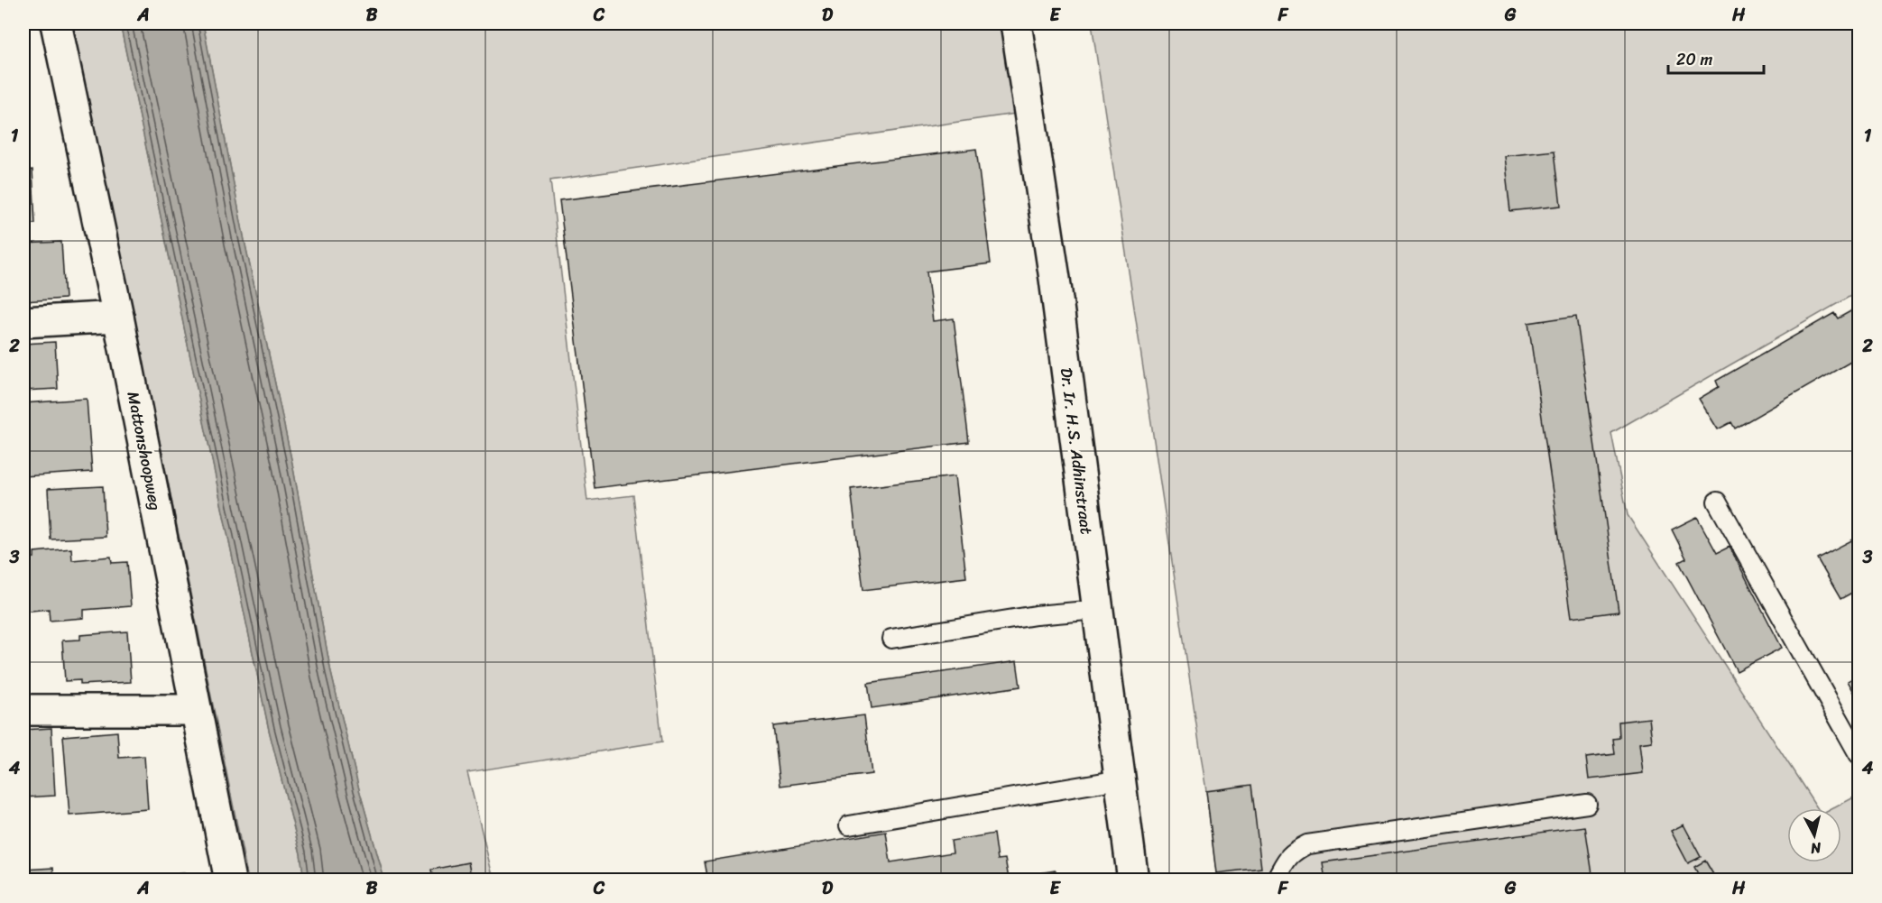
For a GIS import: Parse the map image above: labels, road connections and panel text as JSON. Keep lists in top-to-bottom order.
{
  "streets": {
    "street": ["Mattonshoopweg", "Dr. Ir. H.S. Adhinstraat"]
  },
  "scale_bar": "20 m",
  "north": "bottom",
  "grid": {
    "columns": [
      "A",
      "B",
      "C",
      "D",
      "E",
      "F",
      "G",
      "H"
    ],
    "rows": [
      "1",
      "2",
      "3",
      "4"
    ]
  }
}
